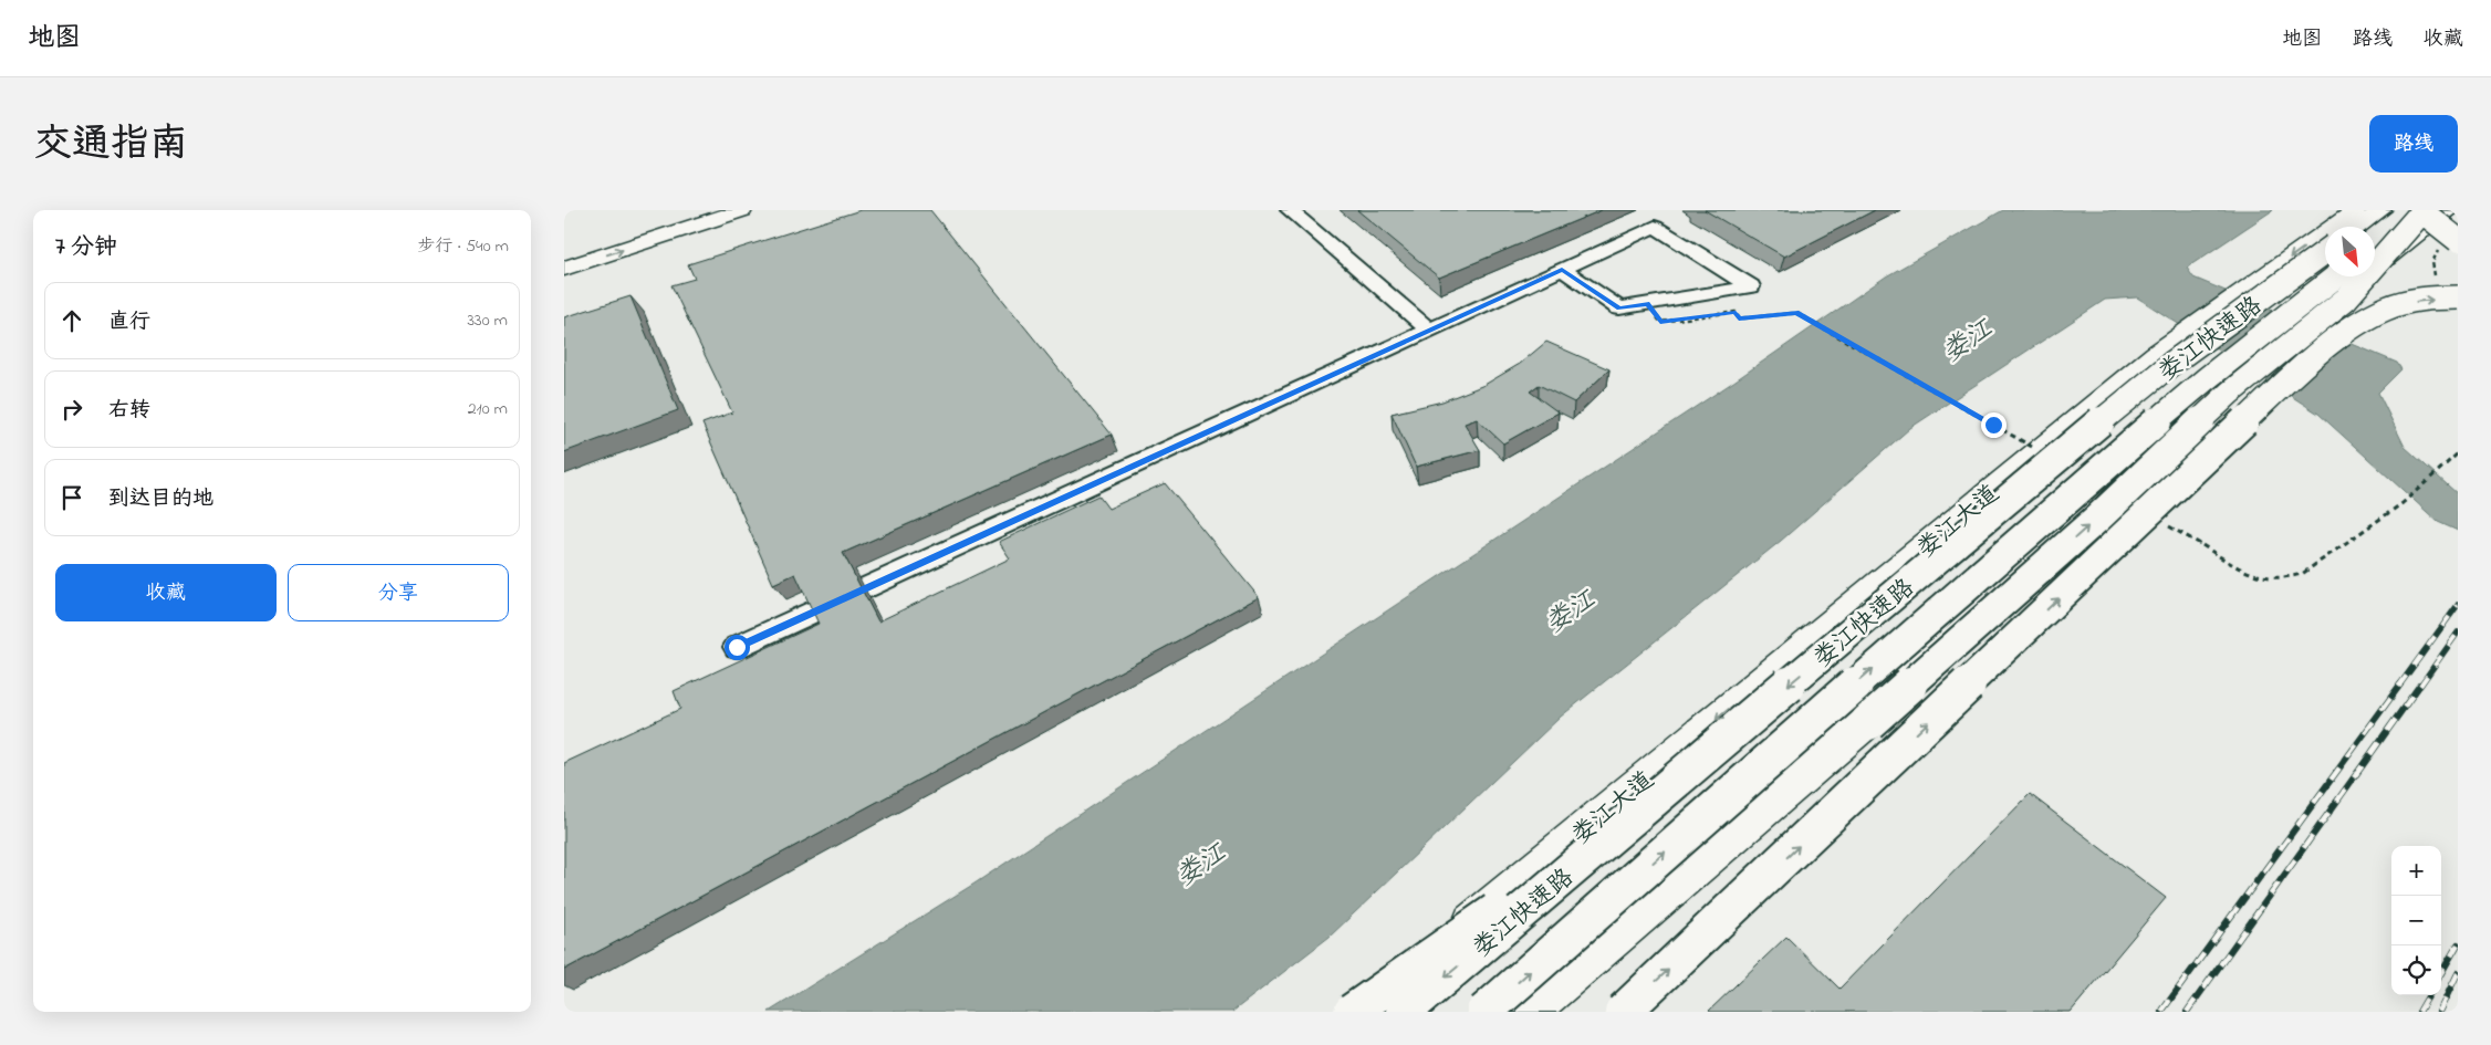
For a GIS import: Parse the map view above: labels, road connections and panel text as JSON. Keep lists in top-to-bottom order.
{
  "streets": {
    "main road": ["娄江快速路", "娄江大道"]
  },
  "water": ["娄江"],
  "north": "bottom right",
  "page": {
    "header": "地图",
    "nav": ["地图", "路线", "收藏"],
    "title": "交通指南",
    "buttons": [
      "路线",
      ["收藏", "分享"]
    ],
    "heading": ["7 分钟", "步行 · 540 m"],
    "list": [
      ["直行", "330 m"],
      ["右转", "210 m"],
      "到达目的地"
    ],
    "map_buttons": ["+", "−"]
  }
}
